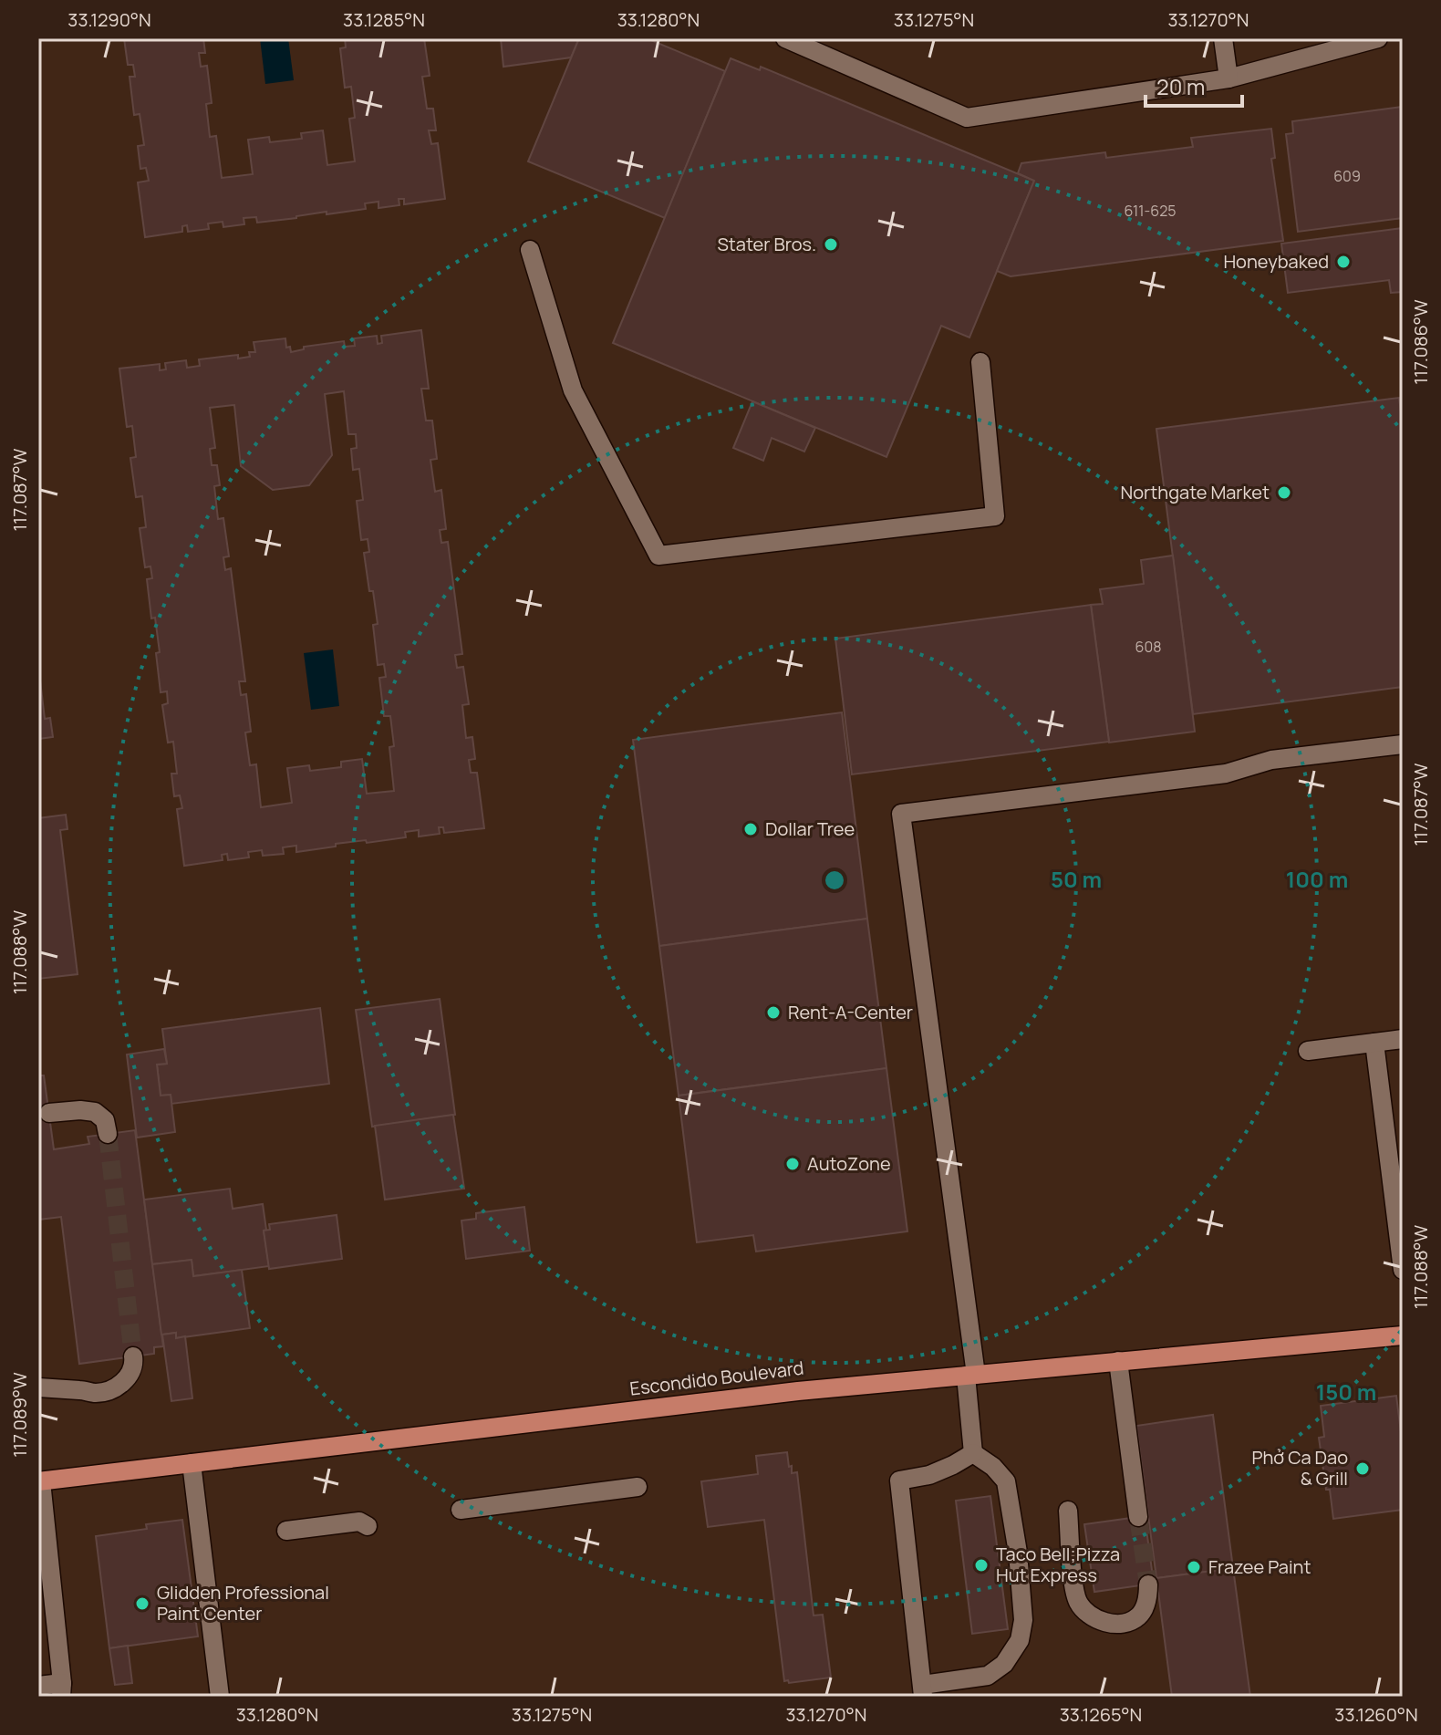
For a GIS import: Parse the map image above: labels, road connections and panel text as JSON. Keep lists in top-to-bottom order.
{
  "streets": {
    "main road": ["Escondido Boulevard"]
  },
  "places": [
    "Stater Bros.",
    "Honeybaked",
    "Northgate Market",
    "Dollar Tree",
    "Rent-A-Center",
    "AutoZone",
    "Phở Ca Dao & Grill",
    "Taco Bell;Pizza Hut Express",
    "Frazee Paint",
    "Glidden Professional Paint Center"
  ],
  "house_numbers": ["609", "611-625", "608"],
  "scale_bar": "20 m",
  "coordinates": [
    "33.1290°N",
    "33.1285°N",
    "33.1280°N",
    "33.1275°N",
    "33.1270°N",
    "117.086°W",
    "117.087°W",
    "117.088°W",
    "117.089°W",
    "33.1265°N",
    "33.1260°N"
  ],
  "rings": ["50 m", "100 m", "150 m"]
}
